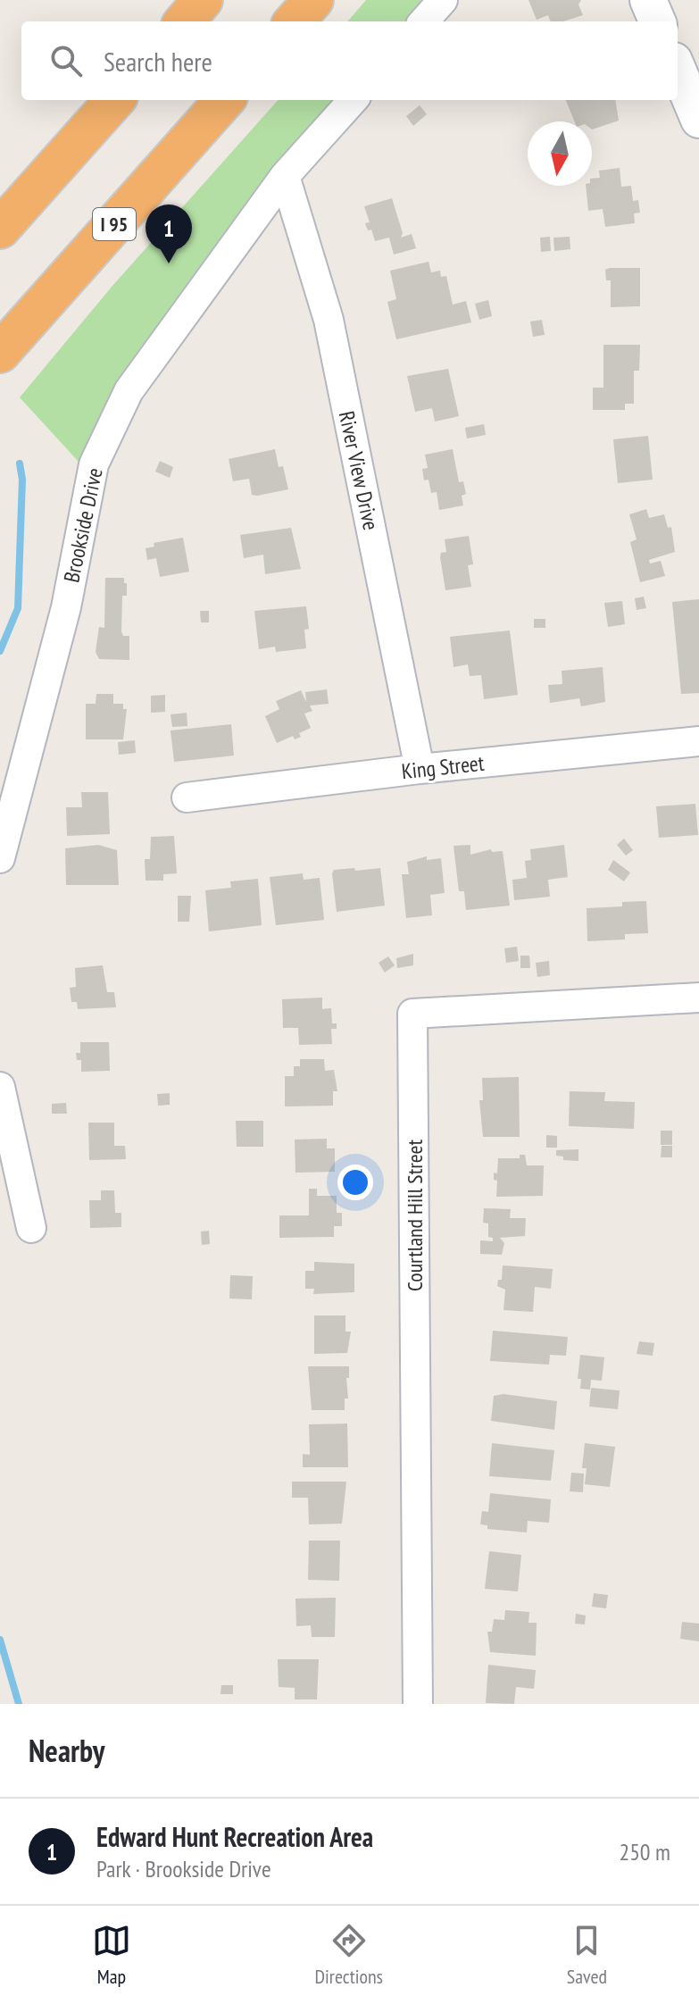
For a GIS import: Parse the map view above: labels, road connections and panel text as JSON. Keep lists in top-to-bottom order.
{
  "streets": {
    "highway": ["I 95"],
    "street": [
      "River View Drive",
      "Brookside Drive",
      "King Street",
      "Courtland Hill Street"
    ]
  },
  "crossings": [
    ["River View Drive", "Brookside Drive"],
    ["River View Drive", "King Street"]
  ],
  "north": "bottom",
  "page": {
    "search": "Search here",
    "pins": "1",
    "heading": "Nearby",
    "list": [
      {
        "mark": "1",
        "name": "Edward Hunt Recreation Area",
        "note": "Park · Brookside Drive",
        "value": "250 m"
      }
    ],
    "nav": ["Map", "Directions", "Saved"]
  }
}
